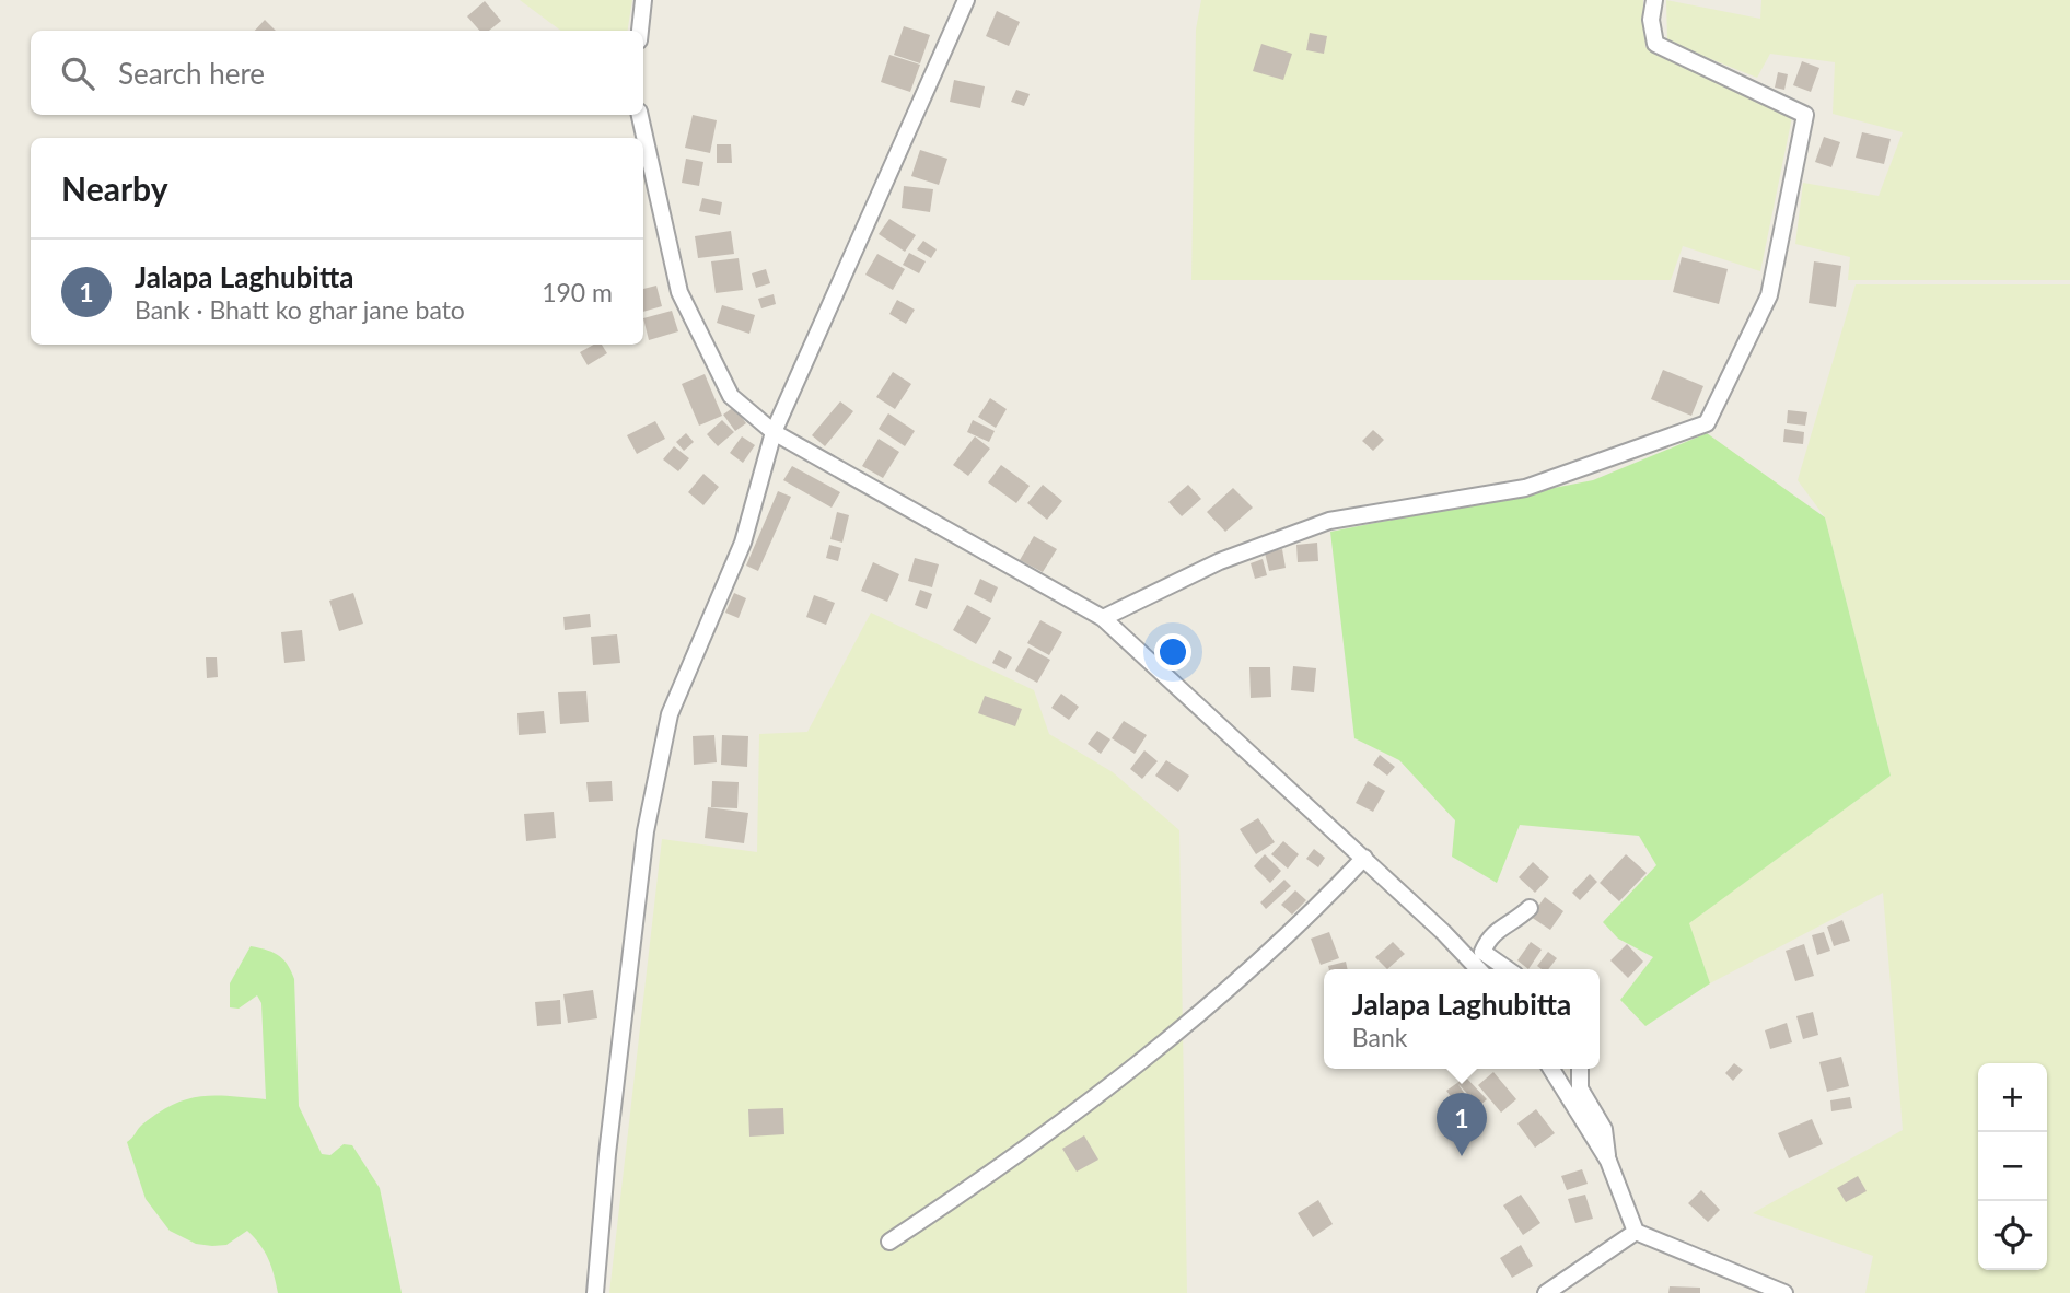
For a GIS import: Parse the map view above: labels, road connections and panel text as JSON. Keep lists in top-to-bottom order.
{
  "page": {
    "search": "Search here",
    "heading": "Nearby",
    "list": [
      {
        "mark": "1",
        "name": "Jalapa Laghubitta",
        "note": "Bank · Bhatt ko ghar jane bato",
        "value": "190 m"
      }
    ],
    "popup": ["Jalapa Laghubitta", "Bank"],
    "map_buttons": ["+", "−"],
    "pins": "1"
  }
}
